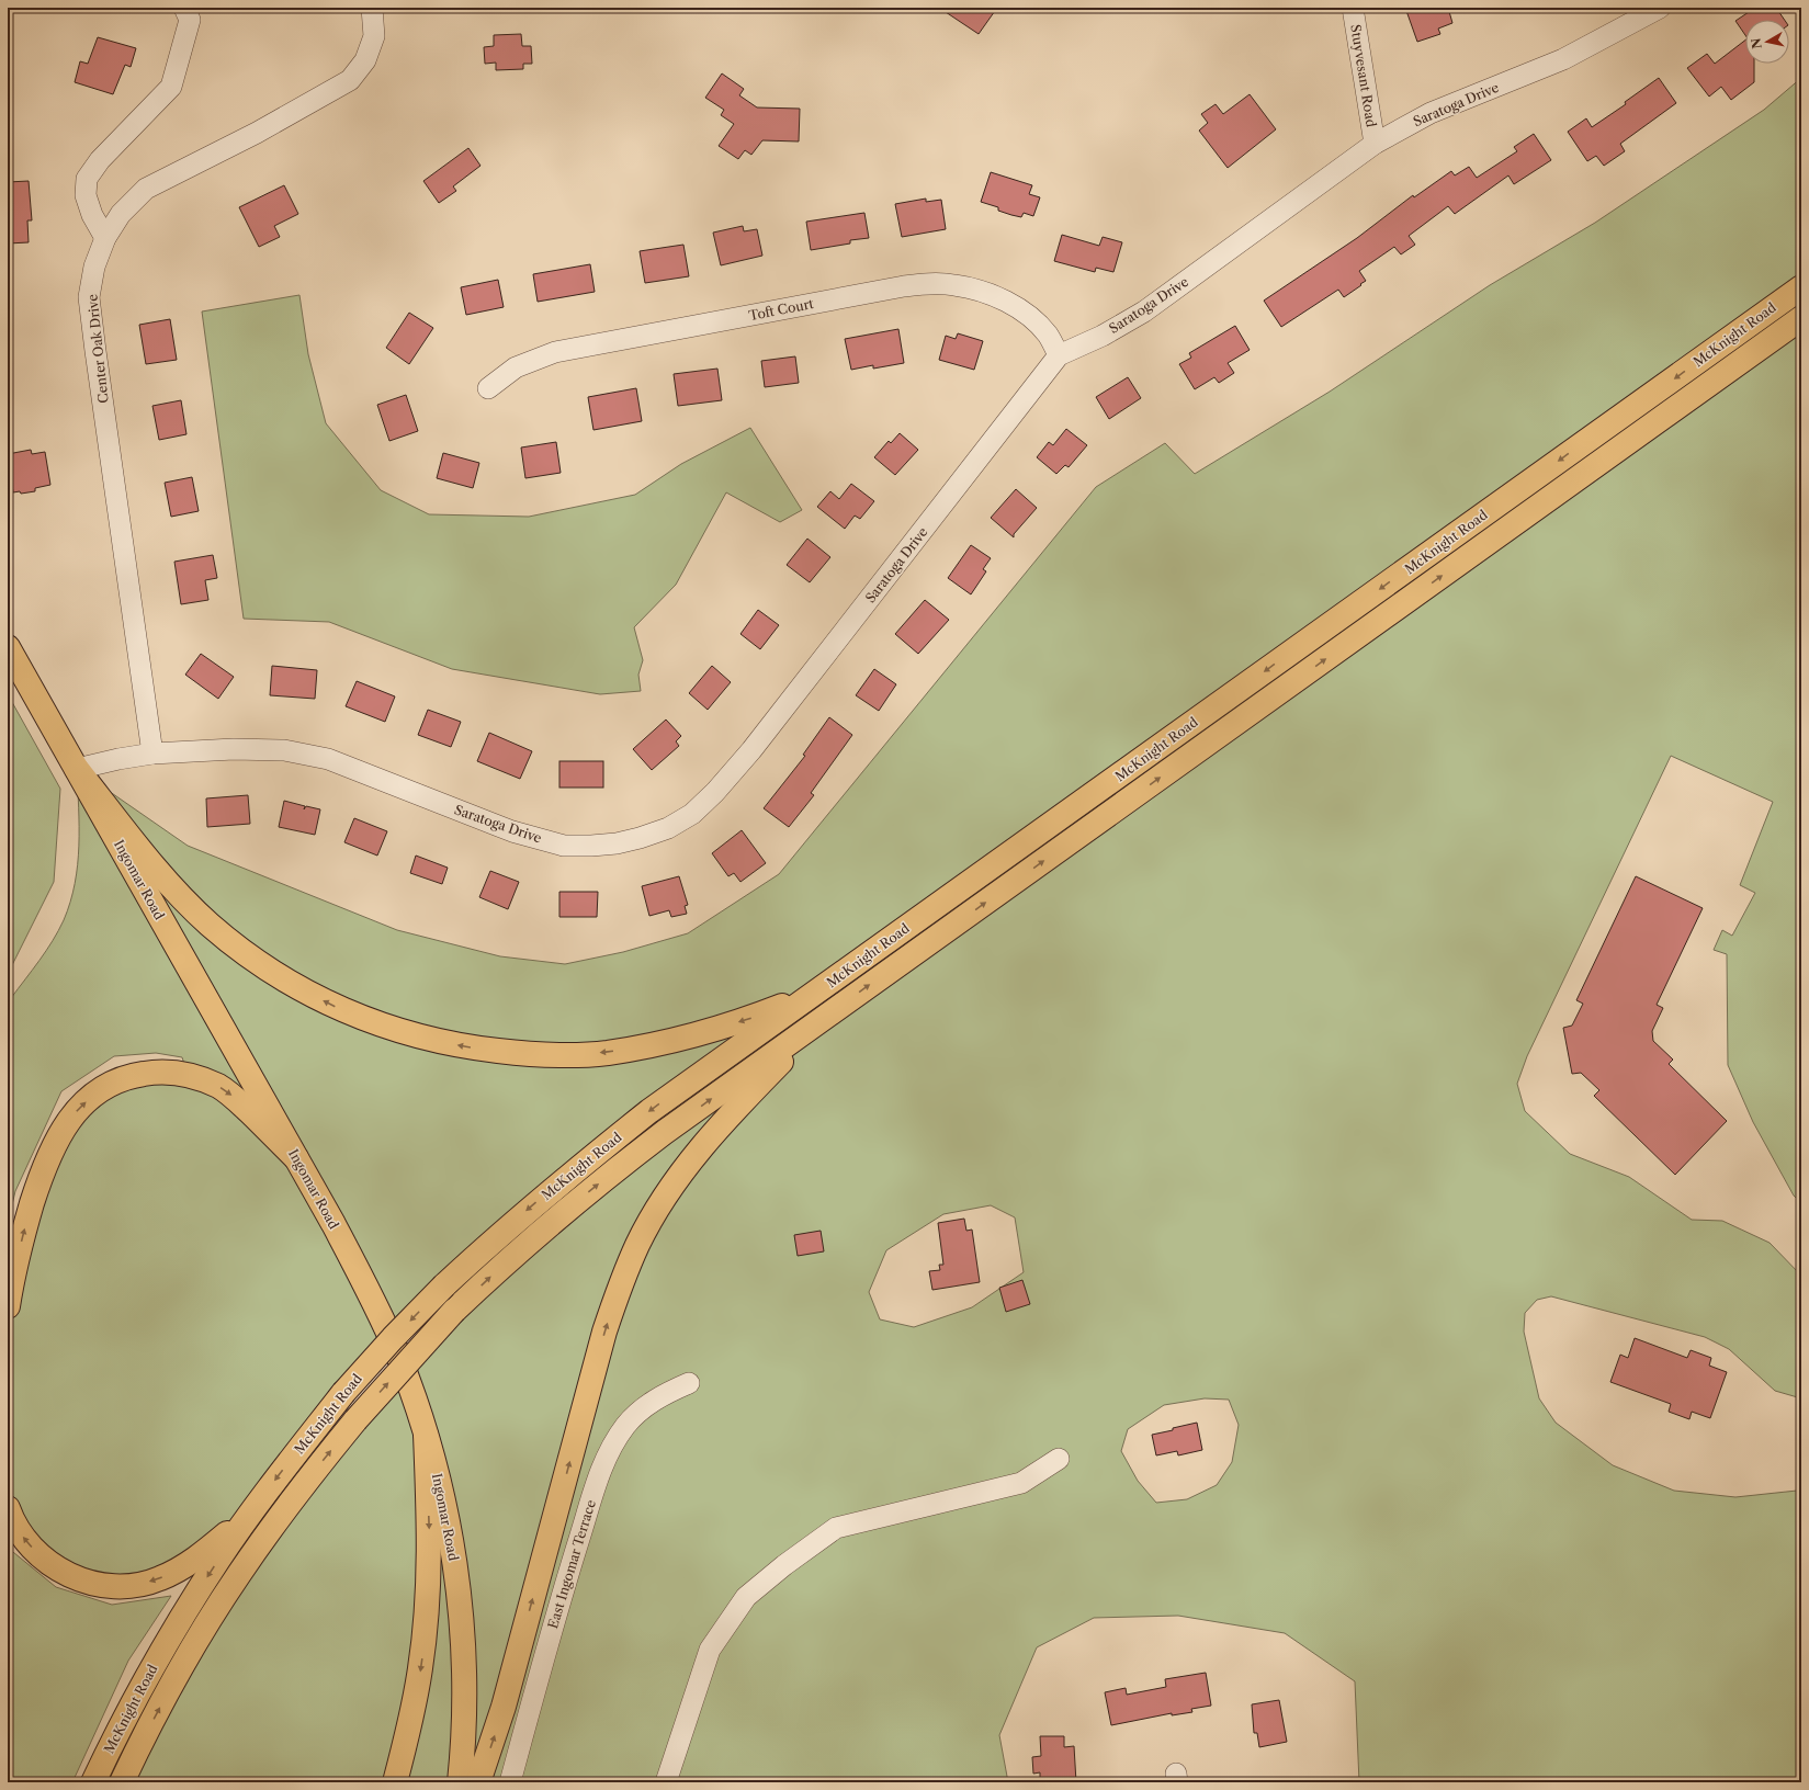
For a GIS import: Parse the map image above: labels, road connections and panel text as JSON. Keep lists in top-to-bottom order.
{
  "streets": {
    "main road": ["McKnight Road", "Ingomar Road"],
    "street": [
      "Stuyvesant Road",
      "Saratoga Drive",
      "Toft Court",
      "Center Oak Drive",
      "East Ingomar Terrace"
    ]
  },
  "crossings": [
    ["Stuyvesant Road", "Saratoga Drive"],
    ["Saratoga Drive", "Toft Court"],
    ["Saratoga Drive", "Center Oak Drive"],
    ["Saratoga Drive", "Ingomar Road"]
  ],
  "north": "left"
}
